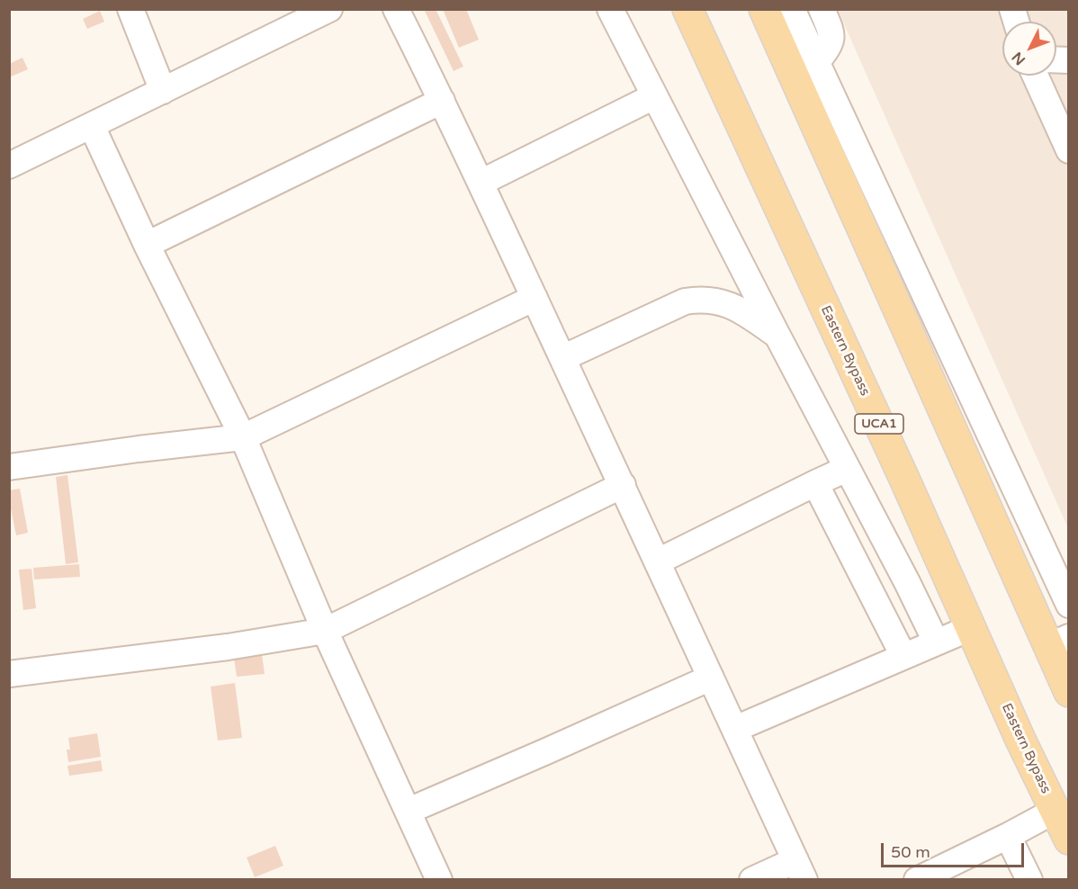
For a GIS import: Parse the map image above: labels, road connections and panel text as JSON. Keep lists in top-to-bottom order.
{
  "streets": {
    "main road": ["Eastern Bypass", "UCA1"]
  },
  "scale_bar": "50 m",
  "north": "bottom left"
}
